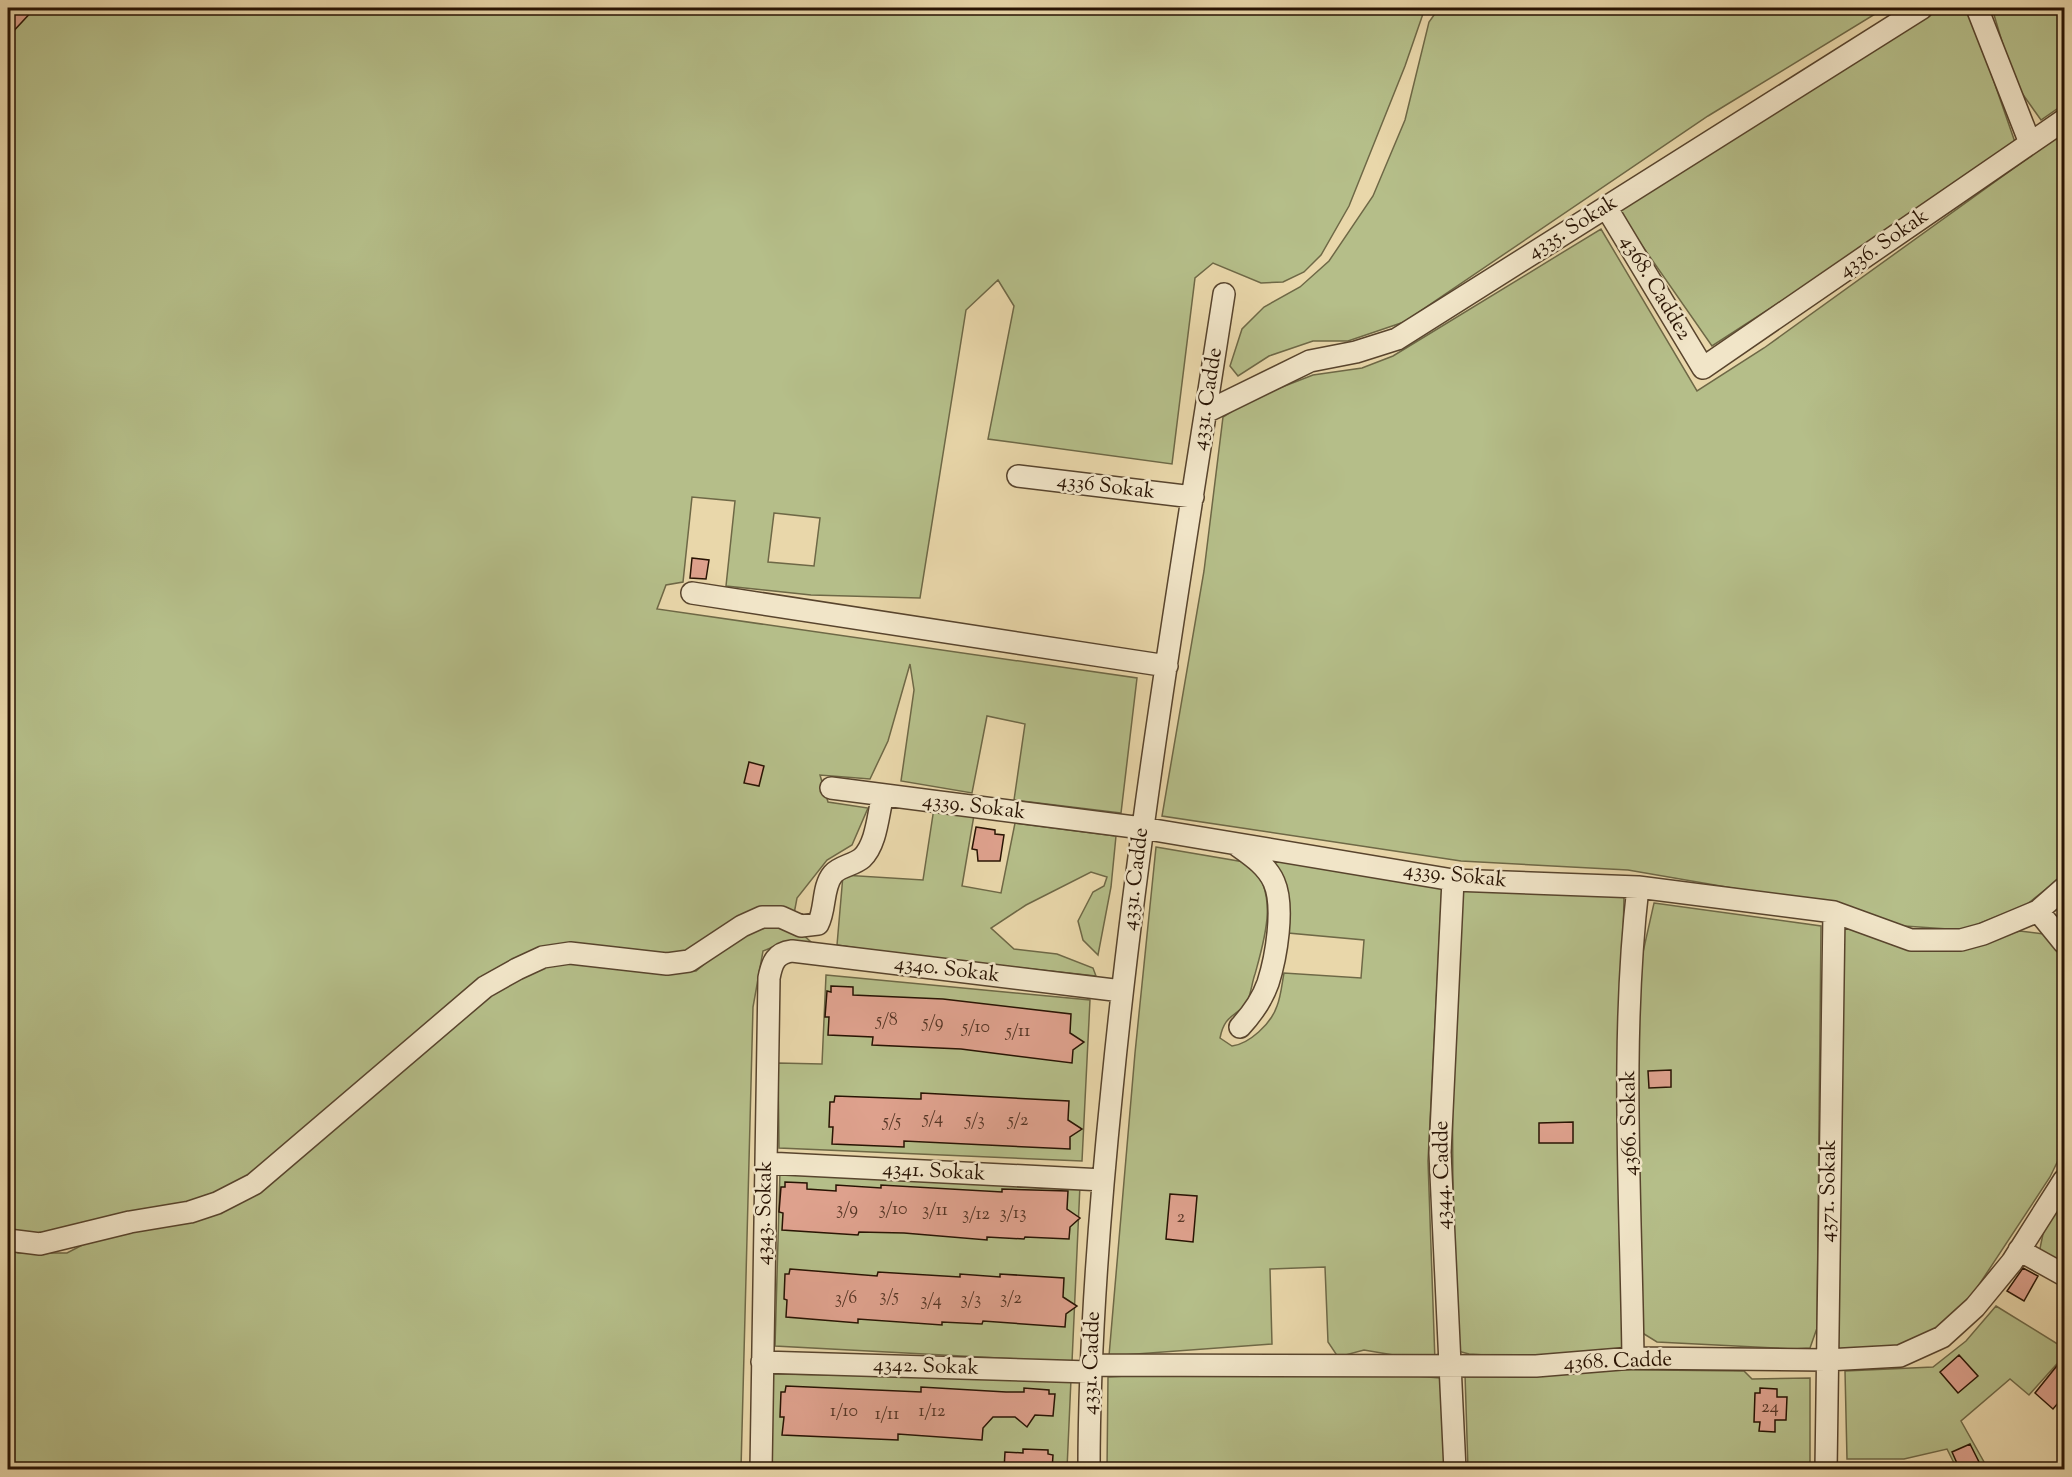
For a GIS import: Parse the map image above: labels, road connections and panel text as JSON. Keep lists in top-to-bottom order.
{
  "streets": {
    "street": [
      "4335. Sokak",
      "4336. Sokak",
      "4368. Cadde2",
      "4331. Cadde",
      "4336 Sokak",
      "4339. Sokak",
      "4340. Sokak",
      "4366. Sokak",
      "4341. Sokak",
      "4344. Cadde",
      "4371. Sokak",
      "4343. Sokak",
      "4368. Cadde",
      "4342. Sokak"
    ]
  },
  "crossings": [
    ["4335. Sokak", "4368. Cadde2"],
    ["4335. Sokak", "4331. Cadde"],
    ["4336. Sokak", "4368. Cadde2"],
    ["4331. Cadde", "4336 Sokak"],
    ["4331. Cadde", "4339. Sokak"],
    ["4331. Cadde", "4340. Sokak"],
    ["4331. Cadde", "4341. Sokak"],
    ["4331. Cadde", "4368. Cadde"],
    ["4331. Cadde", "4342. Sokak"],
    ["4339. Sokak", "4366. Sokak"],
    ["4339. Sokak", "4344. Cadde"],
    ["4339. Sokak", "4371. Sokak"],
    ["4340. Sokak", "4343. Sokak"],
    ["4366. Sokak", "4368. Cadde"],
    ["4341. Sokak", "4343. Sokak"],
    ["4344. Cadde", "4368. Cadde"],
    ["4371. Sokak", "4368. Cadde"],
    ["4343. Sokak", "4342. Sokak"],
    ["4368. Cadde", "4342. Sokak"]
  ],
  "house_numbers": [
    "5/8",
    "5/9",
    "5/10",
    "5/11",
    "5/4",
    "5/3",
    "5/2",
    "5/5",
    "3/9",
    "3/10",
    "3/11",
    "3/13",
    "3/12",
    "2",
    "3/5",
    "3/6",
    "3/2",
    "3/3",
    "3/4",
    "24",
    "1/10",
    "1/12",
    "1/11"
  ]
}
